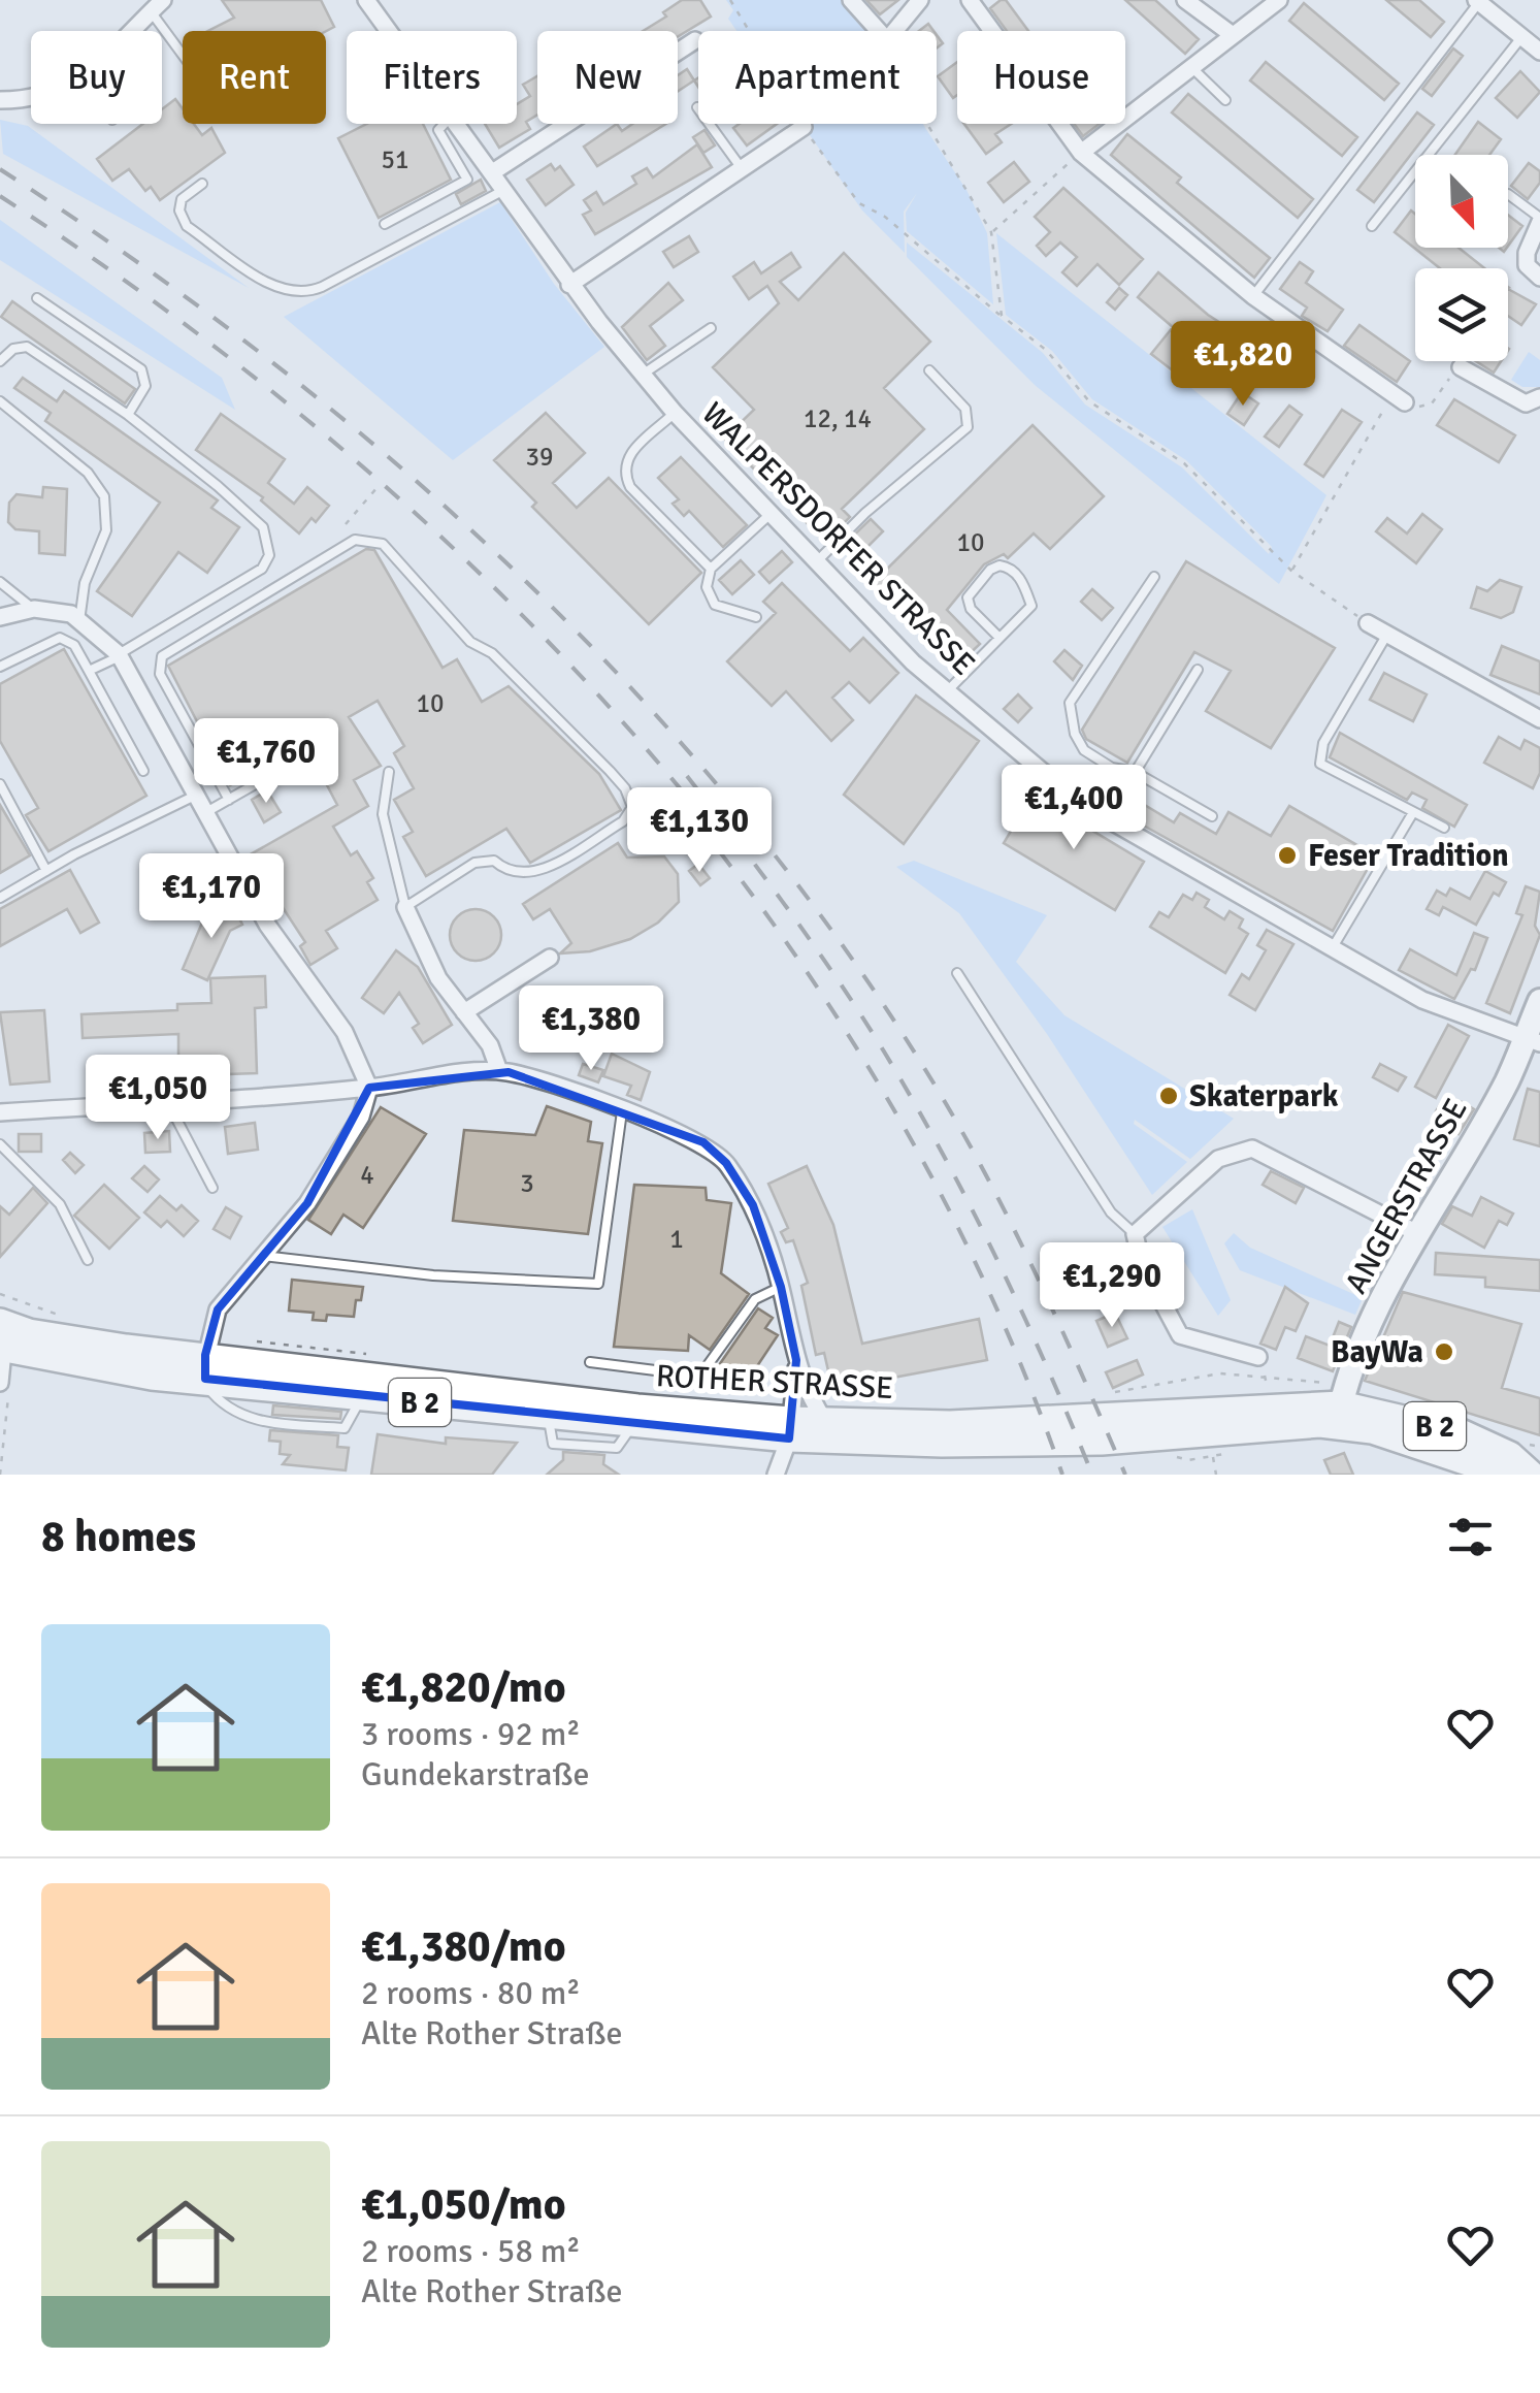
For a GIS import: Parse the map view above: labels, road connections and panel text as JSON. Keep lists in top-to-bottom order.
{
  "streets": {
    "main road": ["ROTHER STRASSE", "B 2"],
    "street": ["WALPERSDORFER STRASSE", "ANGERSTRASSE"]
  },
  "crossings": [
    ["WALPERSDORFER STRASSE", "ANGERSTRASSE"],
    ["ANGERSTRASSE", "ROTHER STRASSE"]
  ],
  "places": ["Feser Tradition", "Skaterpark", "BayWa"],
  "house_numbers": [
    "51",
    "12, 14",
    "39",
    "10",
    "10",
    "4",
    "3",
    "1"
  ],
  "north": "bottom right",
  "page": {
    "chip": [
      "Buy",
      "Rent",
      "Filters",
      "New",
      "Apartment",
      "House"
    ],
    "price": [
      "€1,820",
      "€1,760",
      "€1,400",
      "€1,130",
      "€1,170",
      "€1,380",
      "€1,050",
      "€1,290"
    ],
    "heading": "8 homes",
    "list": [
      {
        "name": "€1,820/mo",
        "note": "3 rooms · 92 m² · Gundekarstraße"
      },
      {
        "name": "€1,380/mo",
        "note": "2 rooms · 80 m² · Alte Rother Straße"
      },
      {
        "name": "€1,050/mo",
        "note": "2 rooms · 58 m² · Alte Rother Straße"
      }
    ]
  }
}
